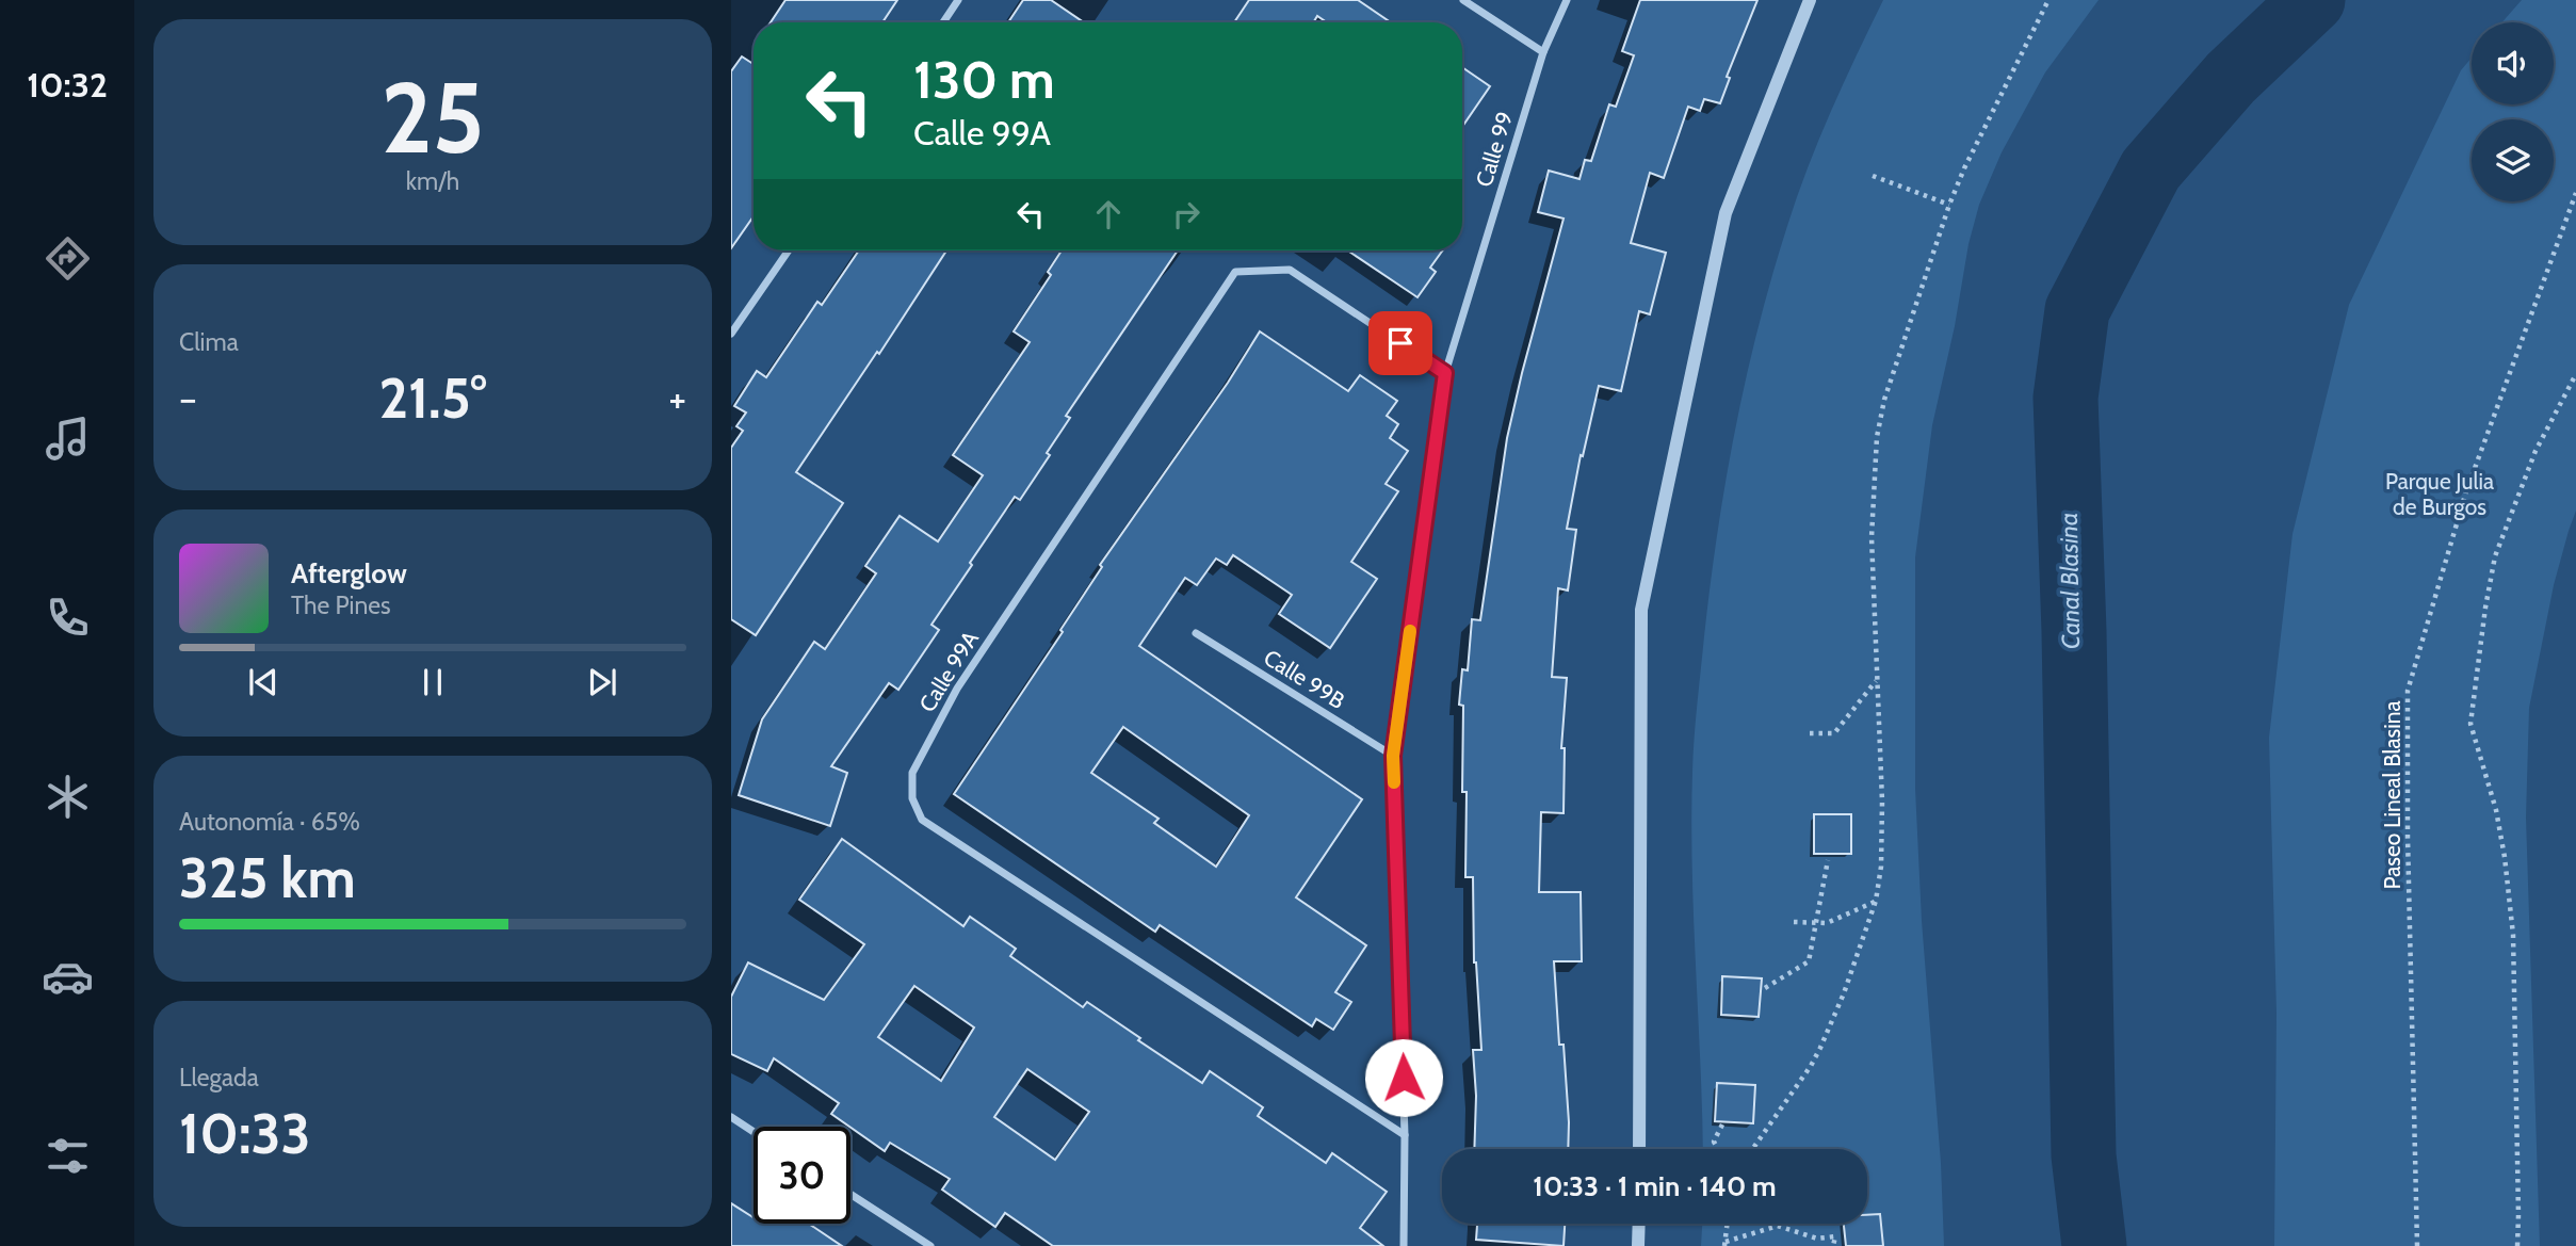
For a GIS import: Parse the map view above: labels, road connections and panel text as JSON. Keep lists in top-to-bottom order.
{
  "streets": {
    "street": ["Calle 99", "Calle 99A", "Calle 99B"],
    "path": ["Paseo Lineal Blasina"]
  },
  "crossings": [
    ["Calle 99", "Calle 99A"],
    ["Calle 99", "Calle 99B"]
  ],
  "water": ["Canal Blasina"],
  "parks": ["Parque Julia de Burgos"],
  "page": {
    "tabs": "10:32",
    "tile": [
      ["25", "km/h"],
      "Clima",
      ["Autonomía · 65%", "325 km"],
      ["Llegada", "10:33"]
    ],
    "turn": ["130 m", "Calle 99A"],
    "heat": ["−", "21.5°", "+"],
    "song": ["Afterglow", "The Pines"],
    "limit": "30",
    "trip": "10:33 · 1 min · 140 m"
  }
}
